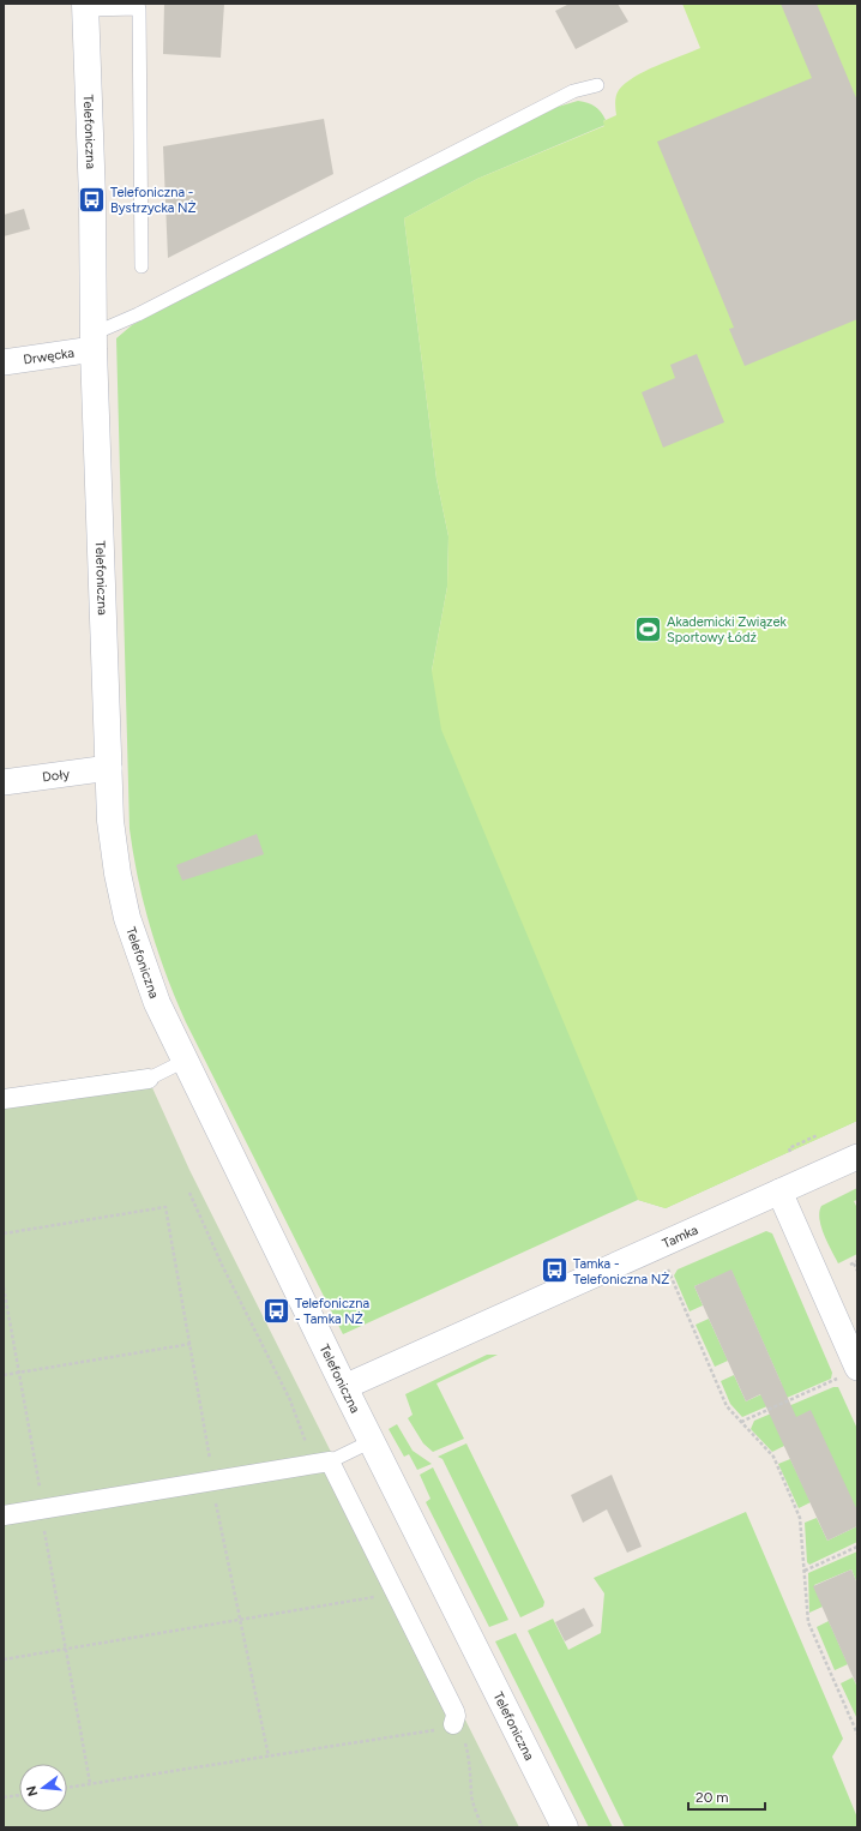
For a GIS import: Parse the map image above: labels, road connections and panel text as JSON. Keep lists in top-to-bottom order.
{
  "streets": {
    "street": [
      "Telefoniczna",
      "Drwęcka",
      "Doły",
      "Tamka"
    ]
  },
  "crossings": [
    ["Telefoniczna", "Drwęcka"],
    ["Telefoniczna", "Doły"],
    ["Telefoniczna", "Tamka"]
  ],
  "places": {
    "bus stop": ["Telefoniczna - Bystrzycka NŻ", "Tamka - Telefoniczna NŻ", "Telefoniczna - Tamka NŻ"],
    "sports": ["Akademicki Związek Sportowy Łódź"]
  },
  "scale_bar": "20 m",
  "north": "left"
}
